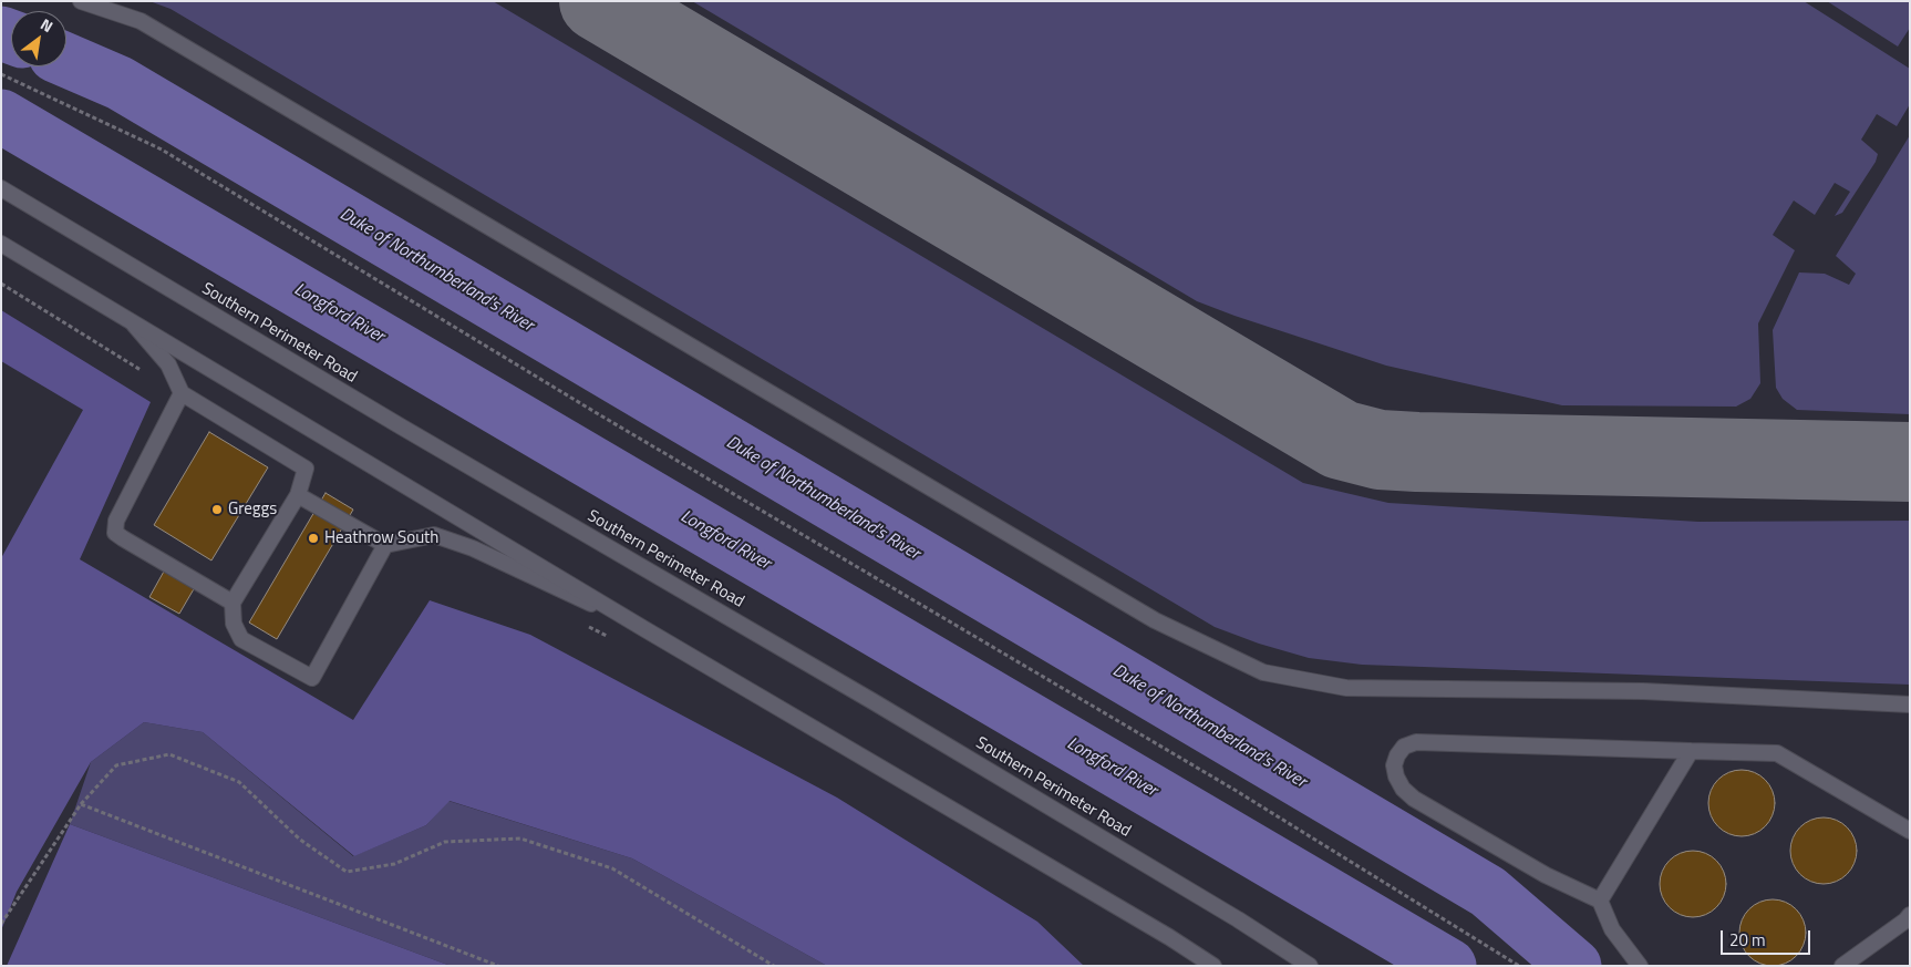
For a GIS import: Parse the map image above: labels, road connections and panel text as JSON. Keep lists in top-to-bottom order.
{
  "streets": {
    "street": ["Southern Perimeter Road"]
  },
  "water": ["Duke of Northumberland's River", "Longford River"],
  "places": ["Greggs", "Heathrow South"],
  "scale_bar": "20 m",
  "north": "top right"
}
